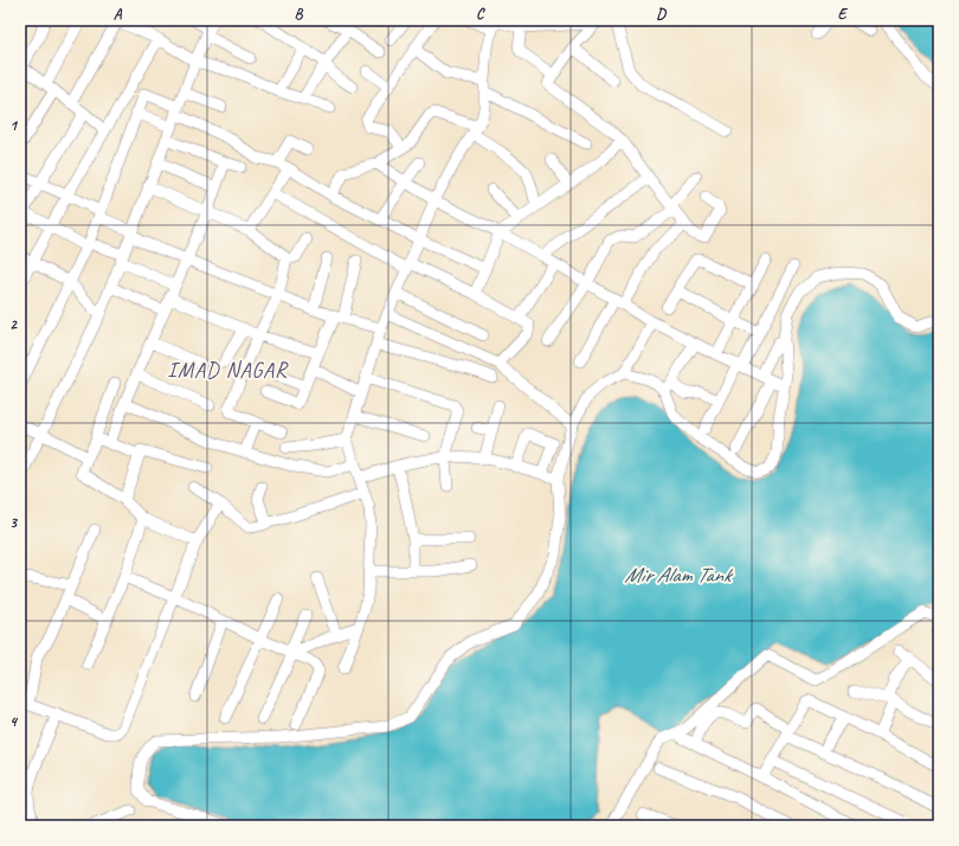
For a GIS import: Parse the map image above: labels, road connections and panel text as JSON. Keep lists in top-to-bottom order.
{
  "districts": ["IMAD NAGAR"],
  "water": ["Mir Alam Tank"],
  "grid": {
    "columns": [
      "A",
      "B",
      "C",
      "D",
      "E"
    ],
    "rows": [
      "1",
      "2",
      "3",
      "4"
    ]
  }
}
